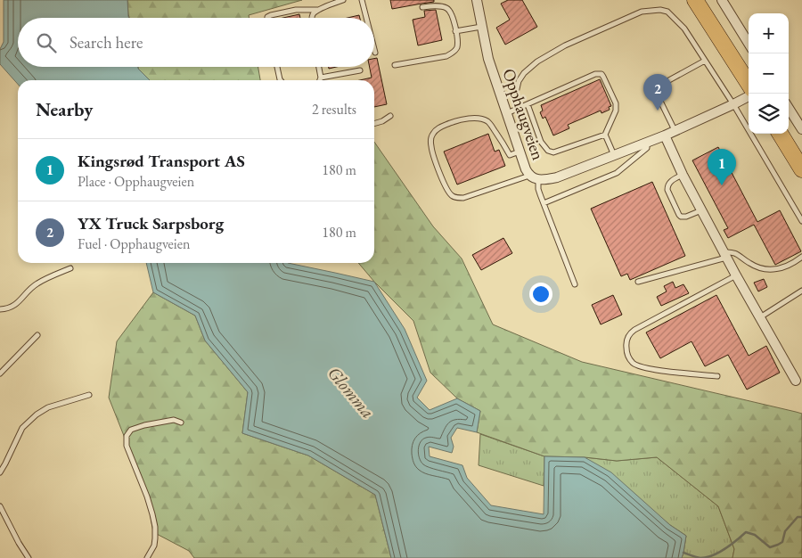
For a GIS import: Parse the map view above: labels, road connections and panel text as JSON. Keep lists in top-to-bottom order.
{
  "streets": {
    "street": ["Opphaugveien"]
  },
  "water": ["Glomma"],
  "page": {
    "map_buttons": ["+", "−"],
    "search": "Search here",
    "pins": ["2", "1"],
    "heading": ["Nearby", "2 results"],
    "list": [
      {
        "mark": "1",
        "name": "Kingsrød Transport AS",
        "note": "Place · Opphaugveien",
        "value": "180 m"
      },
      {
        "mark": "2",
        "name": "YX Truck Sarpsborg",
        "note": "Fuel · Opphaugveien",
        "value": "180 m"
      }
    ]
  }
}
